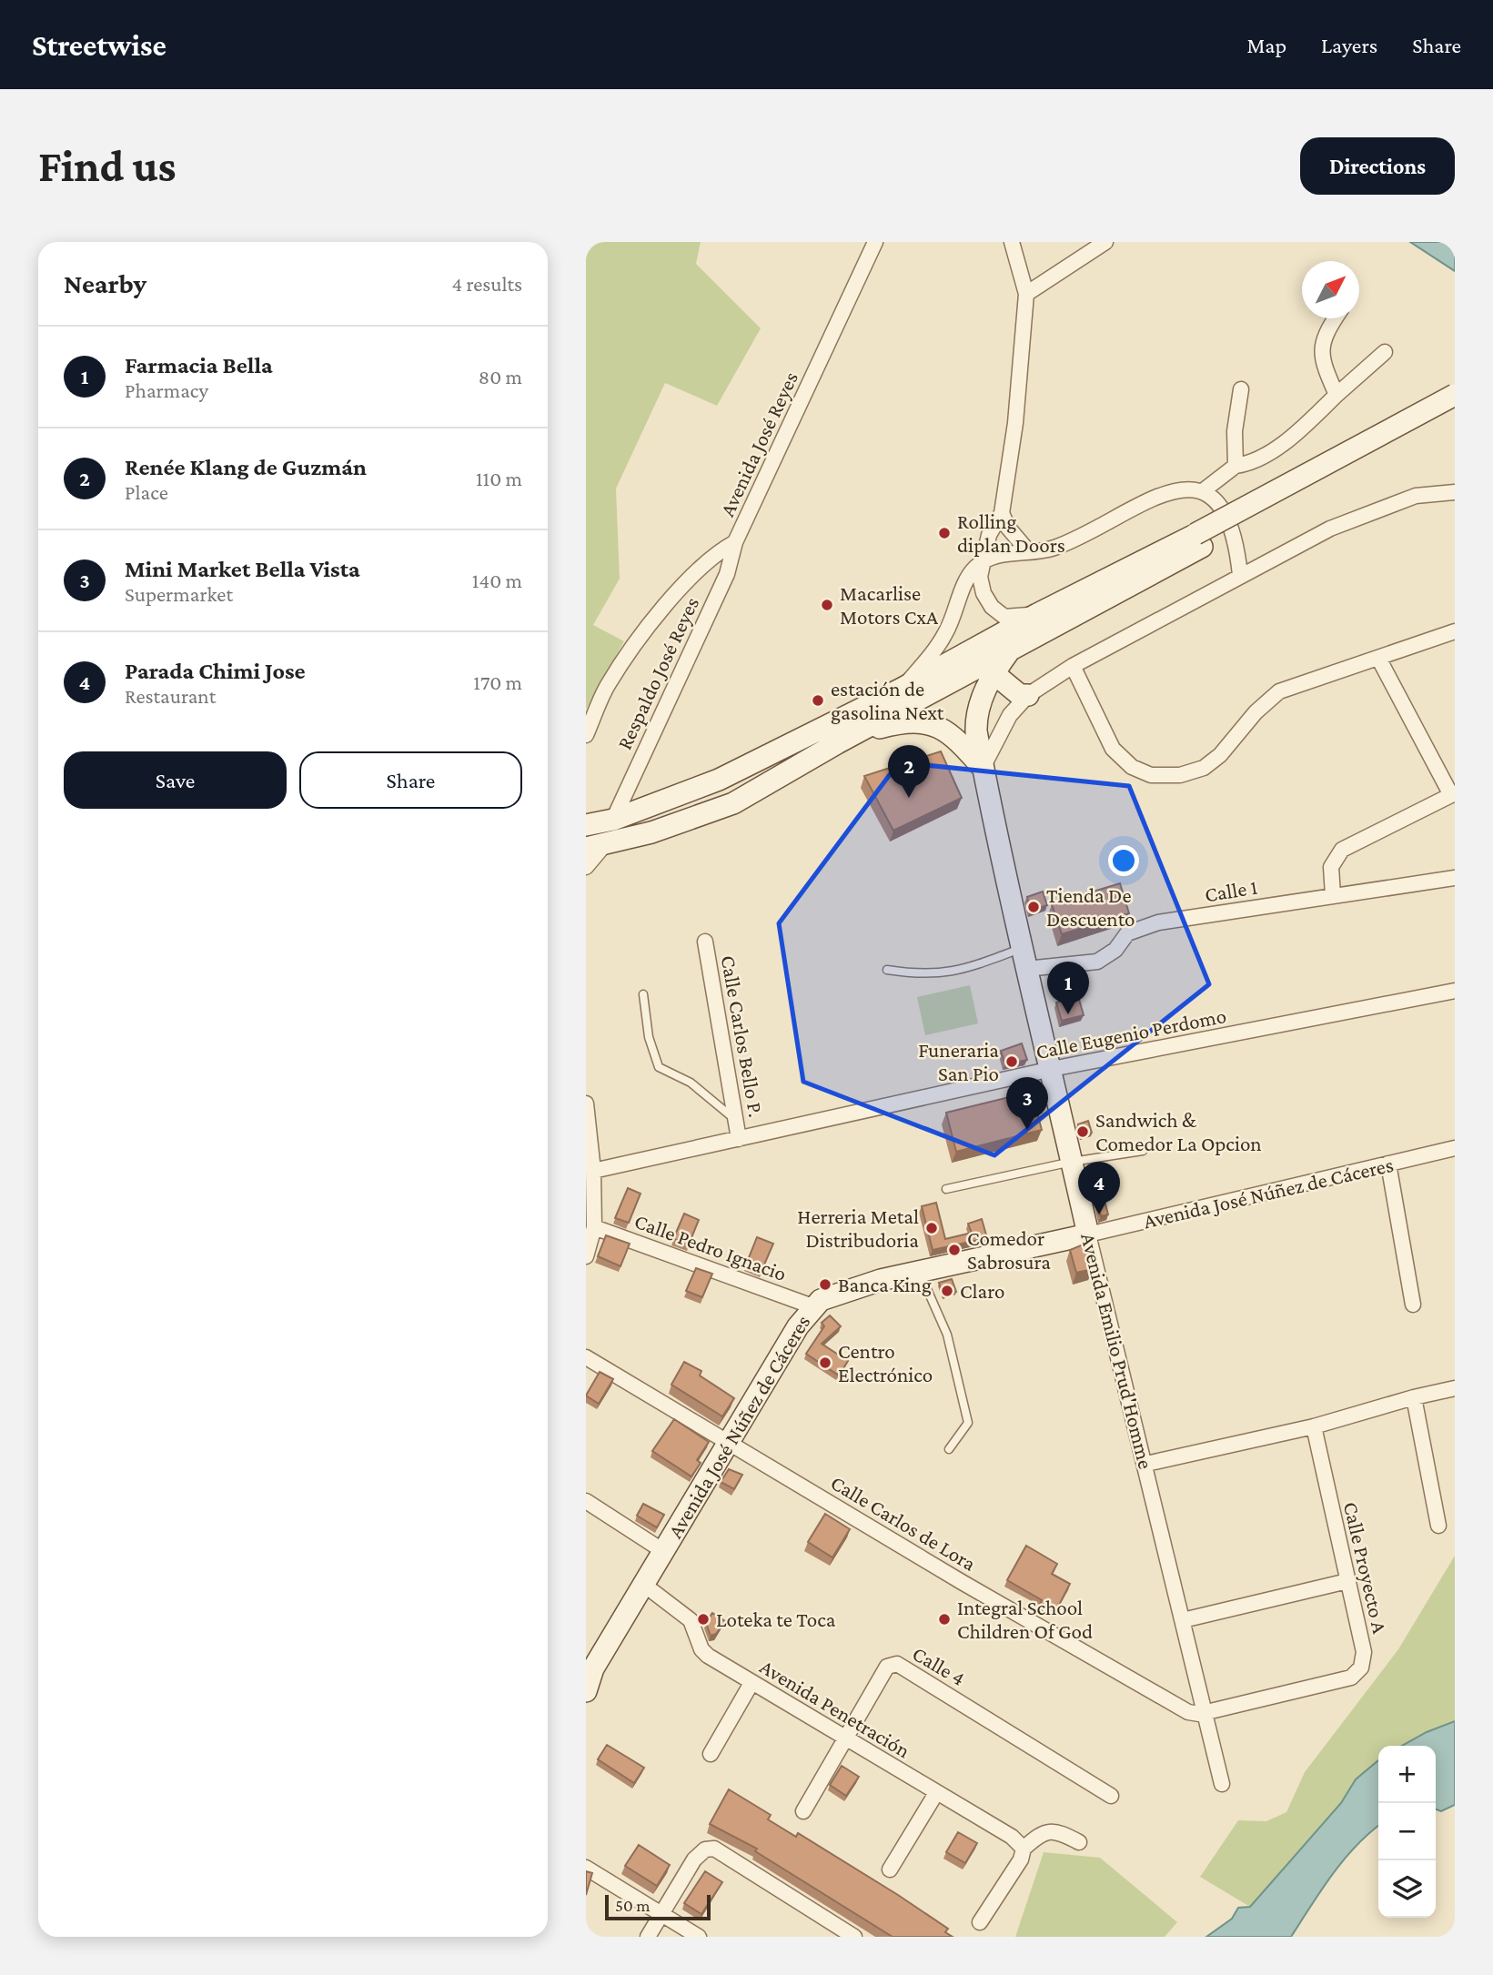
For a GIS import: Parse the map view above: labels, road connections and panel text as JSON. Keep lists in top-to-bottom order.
{
  "streets": {
    "main road": ["Avenida José Núñez de Cáceres", "Avenida Emilio Prud'Homme"],
    "street": [
      "Avenida José Reyes",
      "Respaldo José Reyes",
      "Calle 1",
      "Calle Eugenio Perdomo",
      "Calle Carlos Bello P.",
      "Calle Pedro Ignacio",
      "Calle Carlos de Lora",
      "Calle Proyecto A",
      "Calle 4",
      "Avenida Penetración"
    ]
  },
  "crossings": [
    ["Avenida José Reyes", "Respaldo José Reyes"],
    ["Calle 1", "Avenida Emilio Prud'Homme"],
    ["Calle Eugenio Perdomo", "Calle Carlos Bello P."],
    ["Calle Eugenio Perdomo", "Avenida Emilio Prud'Homme"],
    ["Avenida José Núñez de Cáceres", "Calle Pedro Ignacio"],
    ["Avenida José Núñez de Cáceres", "Avenida Emilio Prud'Homme"],
    ["Avenida José Núñez de Cáceres", "Calle Carlos de Lora"],
    ["Avenida José Núñez de Cáceres", "Avenida Penetración"],
    ["Avenida Emilio Prud'Homme", "Calle Carlos de Lora"],
    ["Avenida Emilio Prud'Homme", "Calle Proyecto A"],
    ["Calle Carlos de Lora", "Calle Proyecto A"],
    ["Calle 4", "Avenida Penetración"]
  ],
  "places": [
    "Rolling diplan Doors",
    "Macarlise Motors CxA",
    "estación de gasolina Next",
    "Tienda De Descuento",
    "Funeraria San Pio",
    "Sandwich & Comedor La Opcion",
    "Herreria Metal Distribudoria",
    "Comedor Sabrosura",
    "Banca King",
    "Claro",
    "Centro Electrónico",
    "Loteka te Toca",
    "Integral School Children Of God"
  ],
  "scale_bar": "50 m",
  "north": "top right",
  "page": {
    "header": "Streetwise",
    "nav": ["Map", "Layers", "Share"],
    "buttons": [
      "Directions",
      ["Save", "Share"]
    ],
    "title": "Find us",
    "heading": ["Nearby", "4 results"],
    "list": [
      {
        "mark": "1",
        "name": "Farmacia Bella",
        "note": "Pharmacy",
        "value": "80 m"
      },
      {
        "mark": "2",
        "name": "Renée Klang de Guzmán",
        "note": "Place",
        "value": "110 m"
      },
      {
        "mark": "3",
        "name": "Mini Market Bella Vista",
        "note": "Supermarket",
        "value": "140 m"
      },
      {
        "mark": "4",
        "name": "Parada Chimi Jose",
        "note": "Restaurant",
        "value": "170 m"
      }
    ],
    "pins": [
      "2",
      "1",
      "3",
      "4"
    ],
    "map_buttons": ["+", "−"],
    "scale": "50 m"
  }
}
